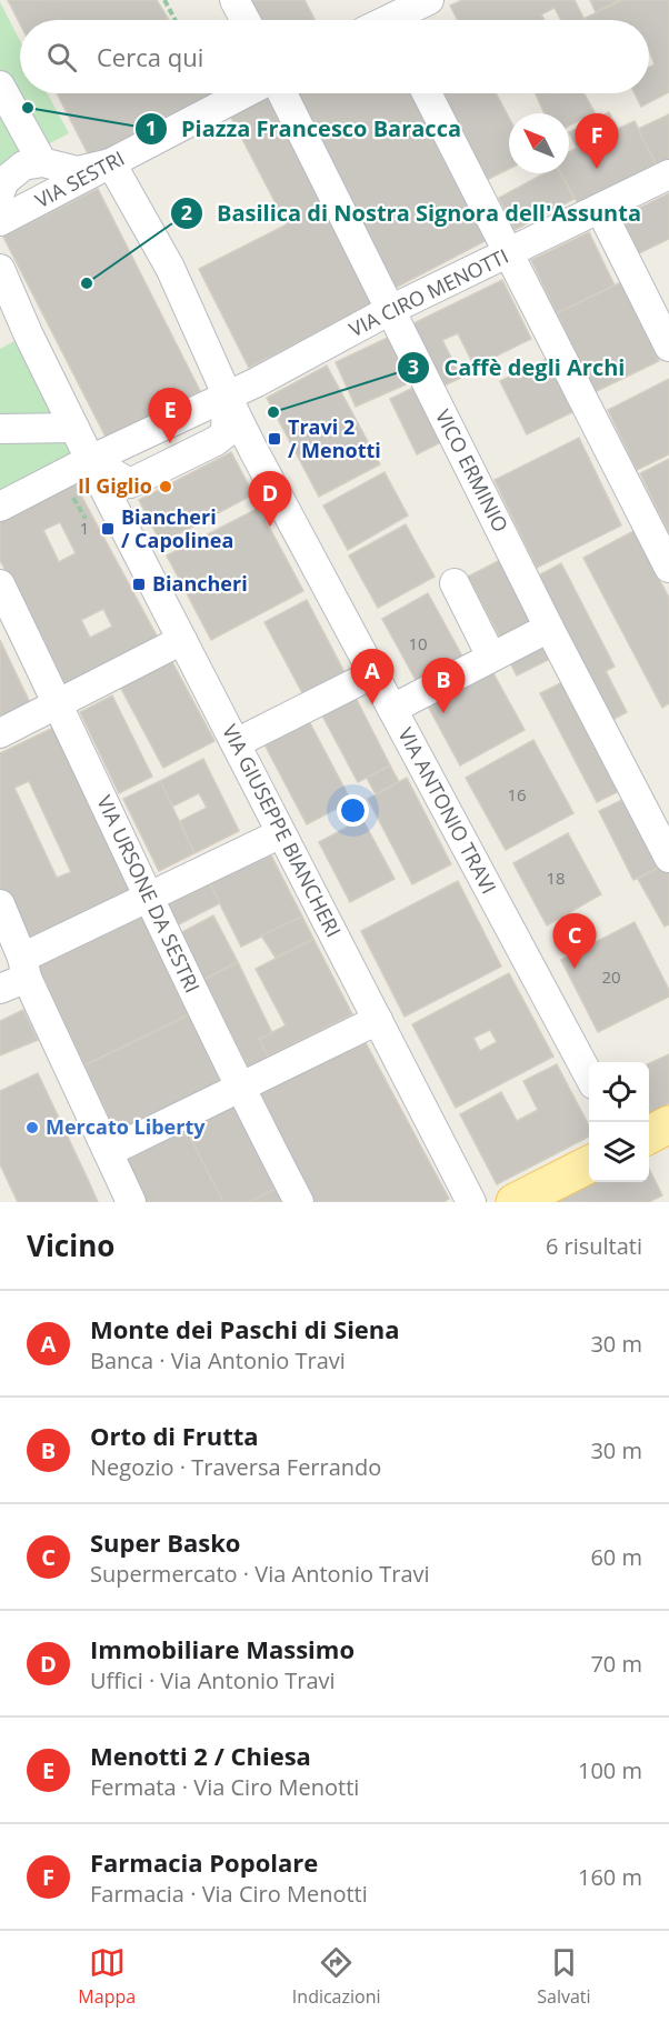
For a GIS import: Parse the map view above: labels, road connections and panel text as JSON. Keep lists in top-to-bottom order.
{
  "streets": {
    "street": [
      "VIA SESTRI",
      "VIA CIRO MENOTTI",
      "VICO ERMINIO",
      "VIA ANTONIO TRAVI",
      "VIA GIUSEPPE BIANCHERI",
      "VIA URSONE DA SESTRI"
    ]
  },
  "crossings": [
    ["VIA SESTRI", "VIA ANTONIO TRAVI"],
    ["VIA CIRO MENOTTI", "VICO ERMINIO"],
    ["VIA CIRO MENOTTI", "VIA ANTONIO TRAVI"],
    ["VIA CIRO MENOTTI", "VIA GIUSEPPE BIANCHERI"]
  ],
  "places": {
    "other": [
      "Piazza Francesco Baracca",
      "Basilica di Nostra Signora dell'Assunta",
      "Caffè degli Archi",
      "Il Giglio",
      "Mercato Liberty"
    ],
    "transit": ["Travi 2 / Menotti", "Biancheri / Capolinea", "Biancheri"]
  },
  "house_numbers": [
    "1",
    "10",
    "16",
    "18",
    "20"
  ],
  "north": "top left",
  "page": {
    "search": "Cerca qui",
    "pins": [
      "F",
      "E",
      "D",
      "A",
      "B",
      "C"
    ],
    "heading": ["Vicino", "6 risultati"],
    "list": [
      {
        "mark": "A",
        "name": "Monte dei Paschi di Siena",
        "note": "Banca · Via Antonio Travi",
        "value": "30 m"
      },
      {
        "mark": "B",
        "name": "Orto di Frutta",
        "note": "Negozio · Traversa Ferrando",
        "value": "30 m"
      },
      {
        "mark": "C",
        "name": "Super Basko",
        "note": "Supermercato · Via Antonio Travi",
        "value": "60 m"
      },
      {
        "mark": "D",
        "name": "Immobiliare Massimo",
        "note": "Uffici · Via Antonio Travi",
        "value": "70 m"
      },
      {
        "mark": "E",
        "name": "Menotti 2 / Chiesa",
        "note": "Fermata · Via Ciro Menotti",
        "value": "100 m"
      },
      {
        "mark": "F",
        "name": "Farmacia Popolare",
        "note": "Farmacia · Via Ciro Menotti",
        "value": "160 m"
      }
    ],
    "nav": ["Mappa", "Indicazioni", "Salvati"]
  }
}
